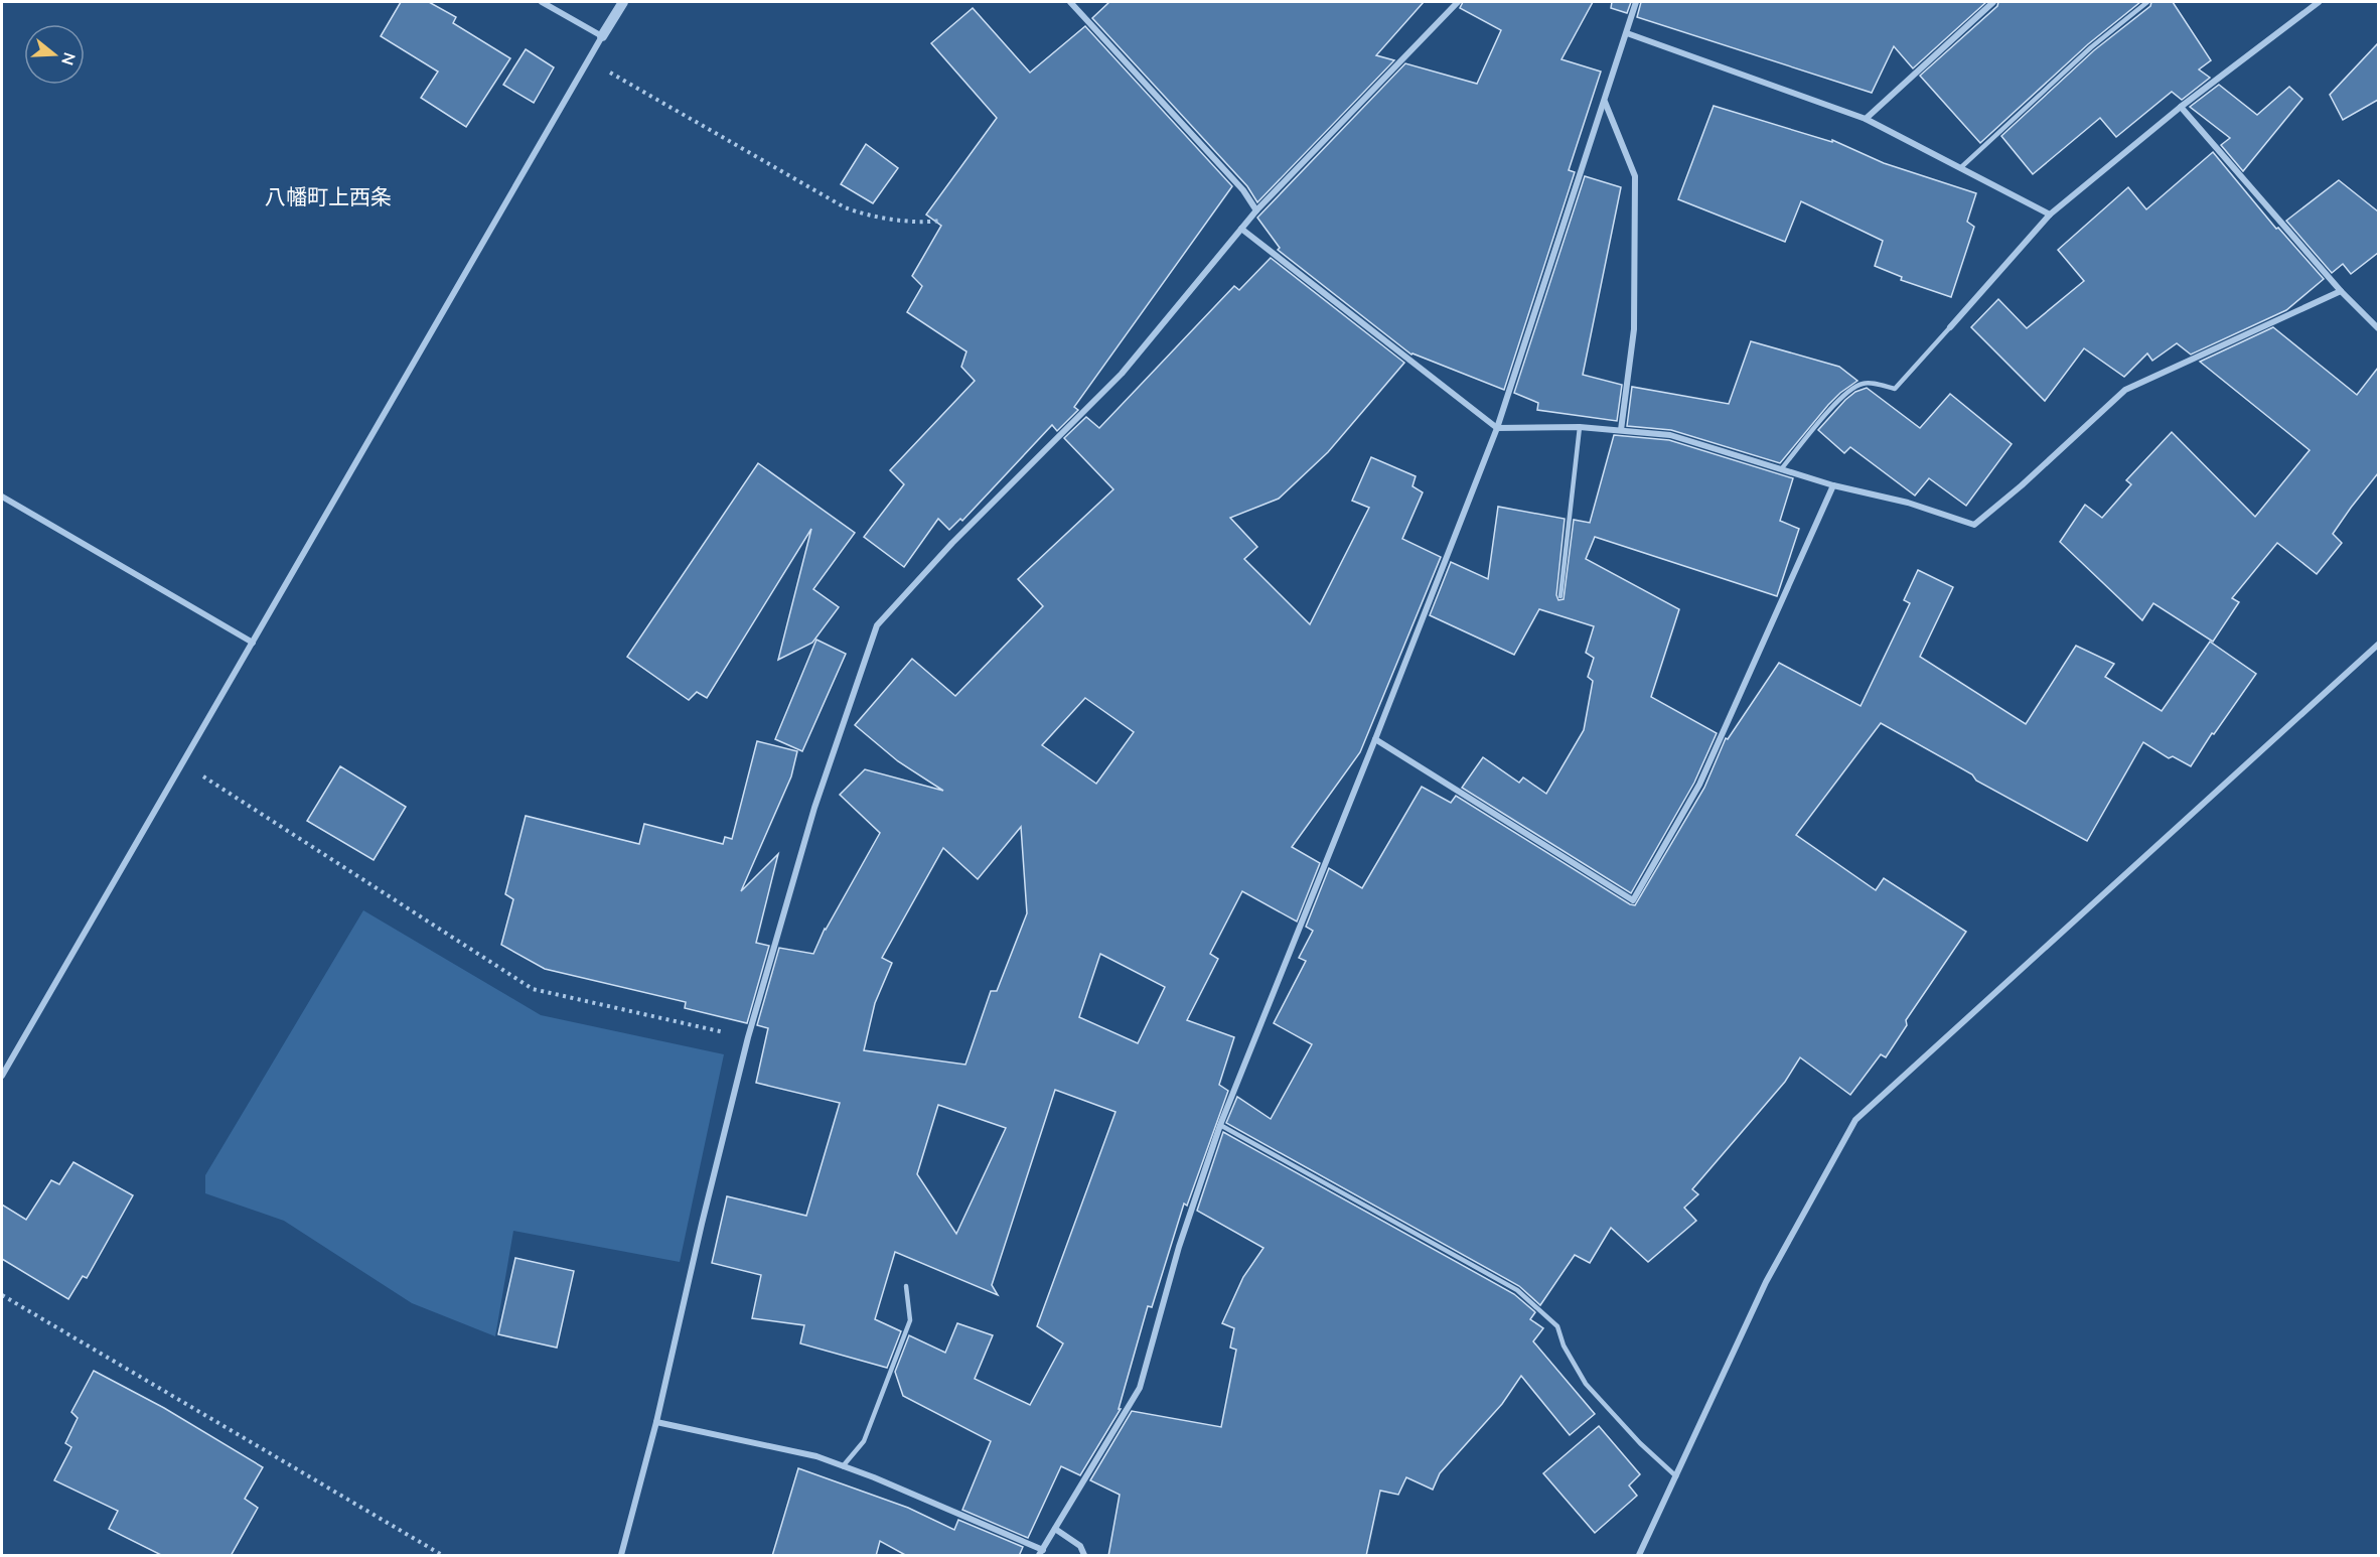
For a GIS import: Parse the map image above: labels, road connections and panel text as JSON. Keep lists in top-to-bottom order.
{
  "districts": ["八幡町上西条"],
  "north": "right"
}
